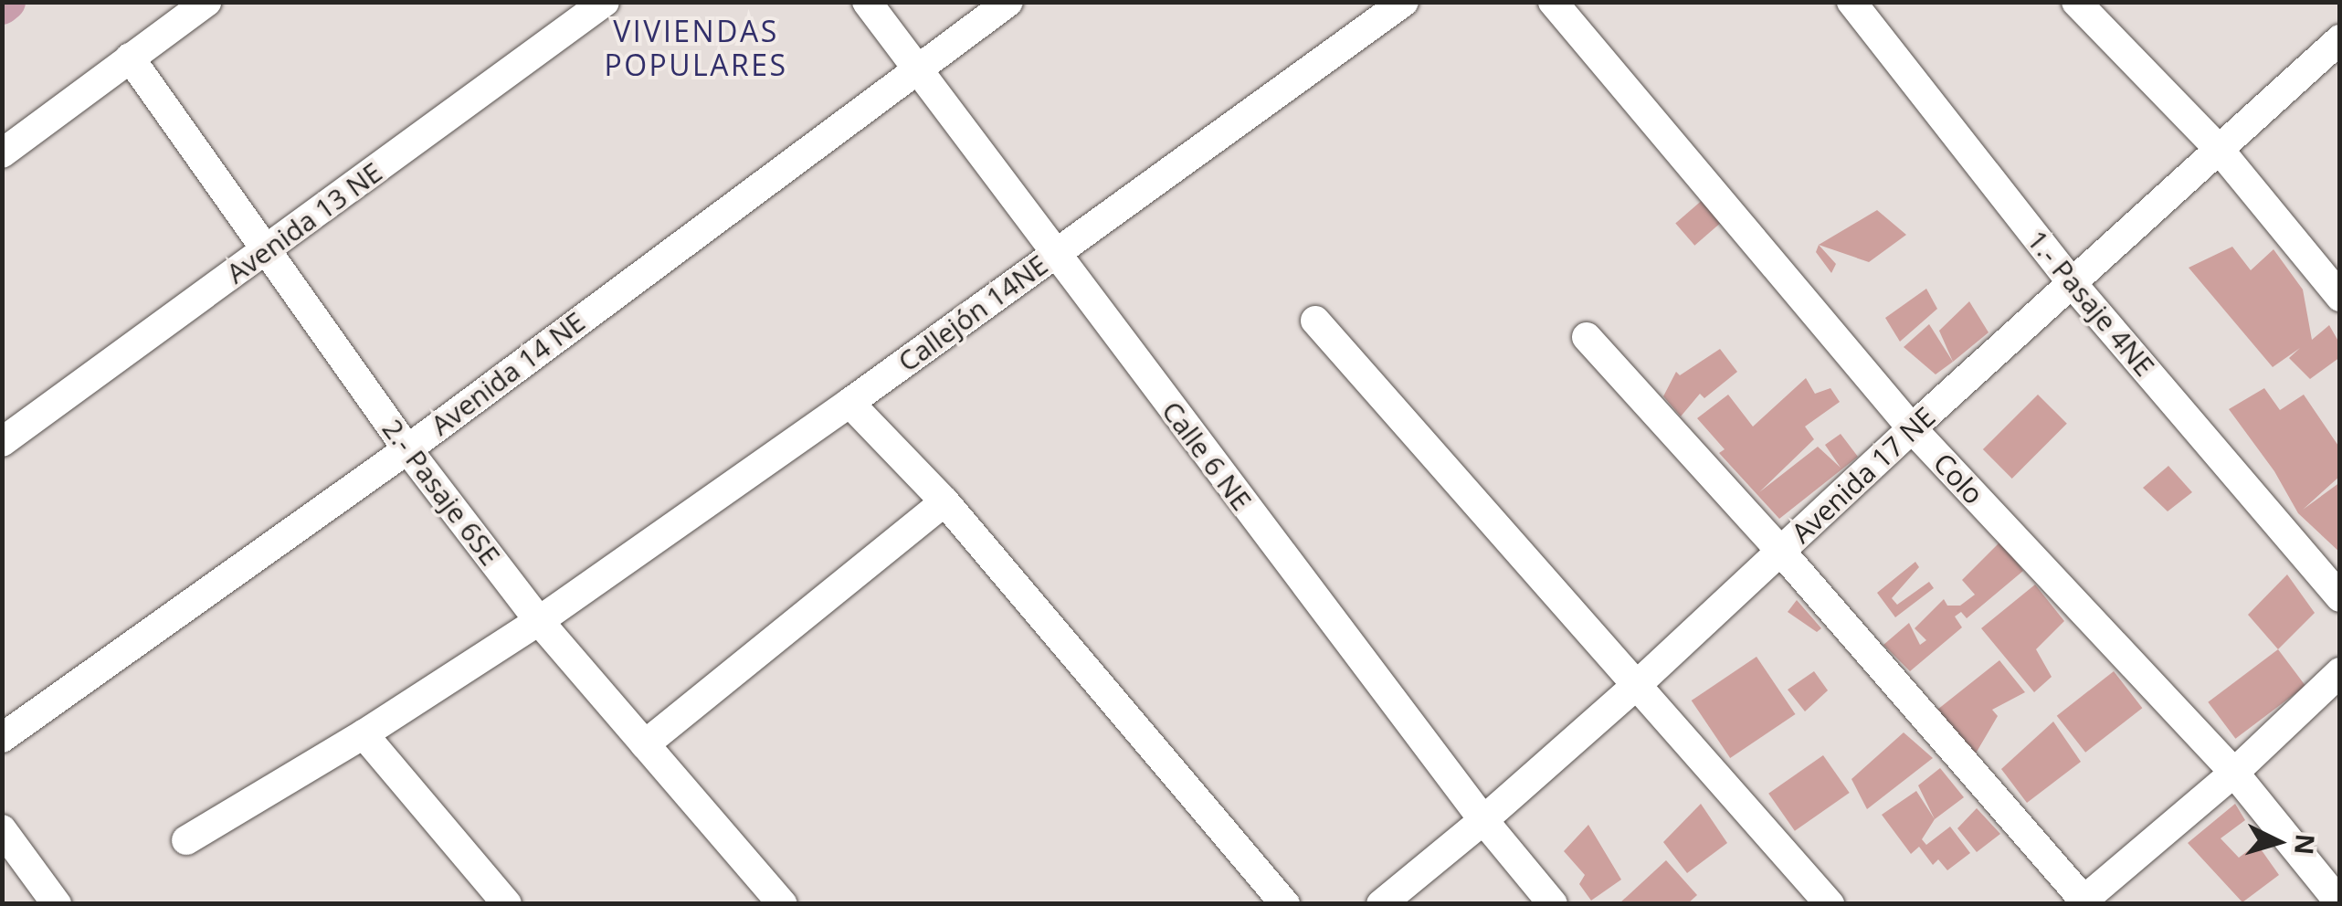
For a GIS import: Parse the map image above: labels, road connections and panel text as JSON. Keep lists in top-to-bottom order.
{
  "streets": {
    "street": [
      "Avenida 13 NE",
      "1.- Pasaje 4NE",
      "Callejón 14NE",
      "Avenida 14 NE",
      "Calle 6 NE",
      "Avenida 17 NE",
      "Colo",
      "2.- Pasaje 6SE"
    ]
  },
  "crossings": [
    ["Avenida 13 NE", "2.- Pasaje 6SE"],
    ["1.- Pasaje 4NE", "Avenida 17 NE"],
    ["Callejón 14NE", "Calle 6 NE"],
    ["Callejón 14NE", "2.- Pasaje 6SE"],
    ["Avenida 14 NE", "Calle 6 NE"],
    ["Avenida 14 NE", "2.- Pasaje 6SE"],
    ["Calle 6 NE", "Avenida 17 NE"],
    ["Avenida 17 NE", "Colo"]
  ],
  "districts": ["VIVIENDAS POPULARES"],
  "north": "right"
}
